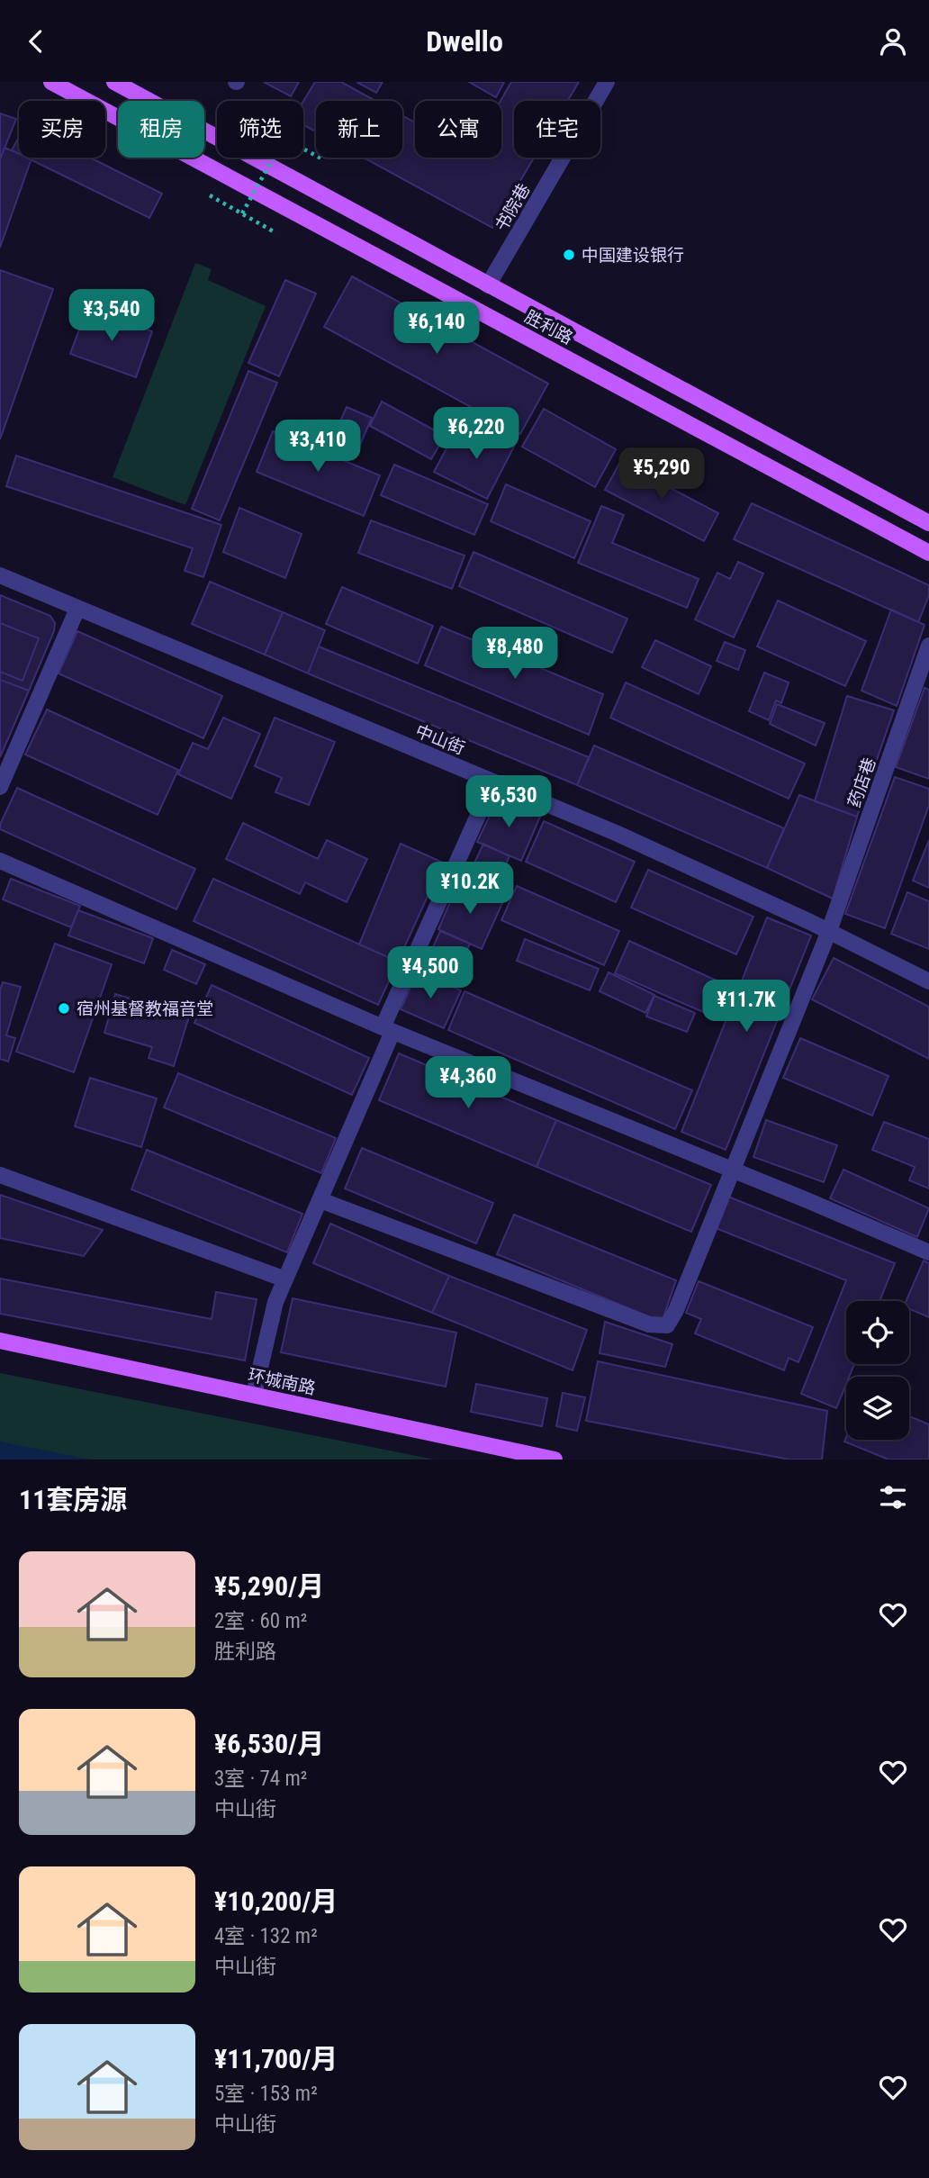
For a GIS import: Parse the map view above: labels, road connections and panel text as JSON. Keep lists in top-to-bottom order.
{
  "streets": {
    "main road": ["胜利路", "环城南路"],
    "street": ["书院巷", "中山街", "药店巷"]
  },
  "crossings": [
    ["书院巷", "胜利路"],
    ["中山街", "药店巷"]
  ],
  "places": ["中国建设银行", "宿州基督教福音堂"],
  "page": {
    "header": "Dwello",
    "chip": [
      "买房",
      "租房",
      "筛选",
      "新上",
      "公寓",
      "住宅"
    ],
    "price": [
      "¥3,540",
      "¥6,140",
      "¥6,220",
      "¥3,410",
      "¥5,290",
      "¥8,480",
      "¥6,530",
      "¥10.2K",
      "¥4,500",
      "¥11.7K",
      "¥4,360"
    ],
    "heading": "11套房源",
    "list": [
      {
        "name": "¥5,290/月",
        "note": "2室 · 60 m² · 胜利路"
      },
      {
        "name": "¥6,530/月",
        "note": "3室 · 74 m² · 中山街"
      },
      {
        "name": "¥10,200/月",
        "note": "4室 · 132 m² · 中山街"
      },
      {
        "name": "¥11,700/月",
        "note": "5室 · 153 m² · 中山街"
      }
    ]
  }
}
